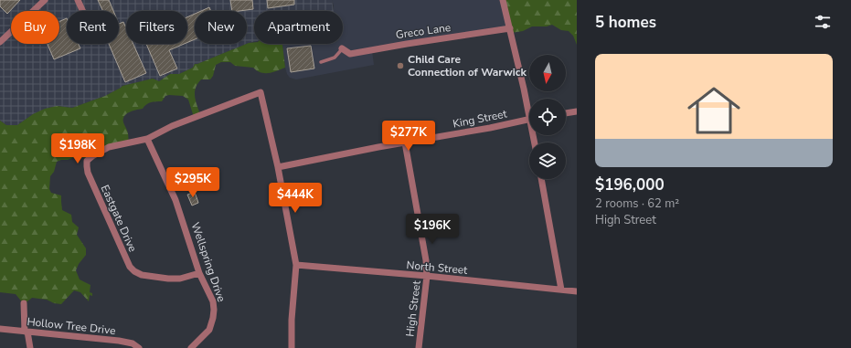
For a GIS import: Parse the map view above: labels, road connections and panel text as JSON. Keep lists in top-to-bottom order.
{
  "streets": {
    "street": [
      "Greco Lane",
      "King Street",
      "Eastgate Drive",
      "Wellspring Drive",
      "North Street",
      "High Street",
      "Hollow Tree Drive"
    ]
  },
  "crossings": [
    ["King Street", "Eastgate Drive"],
    ["King Street", "High Street"],
    ["Eastgate Drive", "Wellspring Drive"],
    ["North Street", "High Street"]
  ],
  "places": ["Child Care Connection of Warwick"],
  "north": "bottom",
  "page": {
    "heading": "5 homes",
    "chip": [
      "Buy",
      "Rent",
      "Filters",
      "New",
      "Apartment"
    ],
    "list": [
      {
        "name": "$196,000",
        "note": "2 rooms · 62 m² · High Street"
      }
    ],
    "price": [
      "$277K",
      "$198K",
      "$295K",
      "$444K",
      "$196K"
    ]
  }
}
